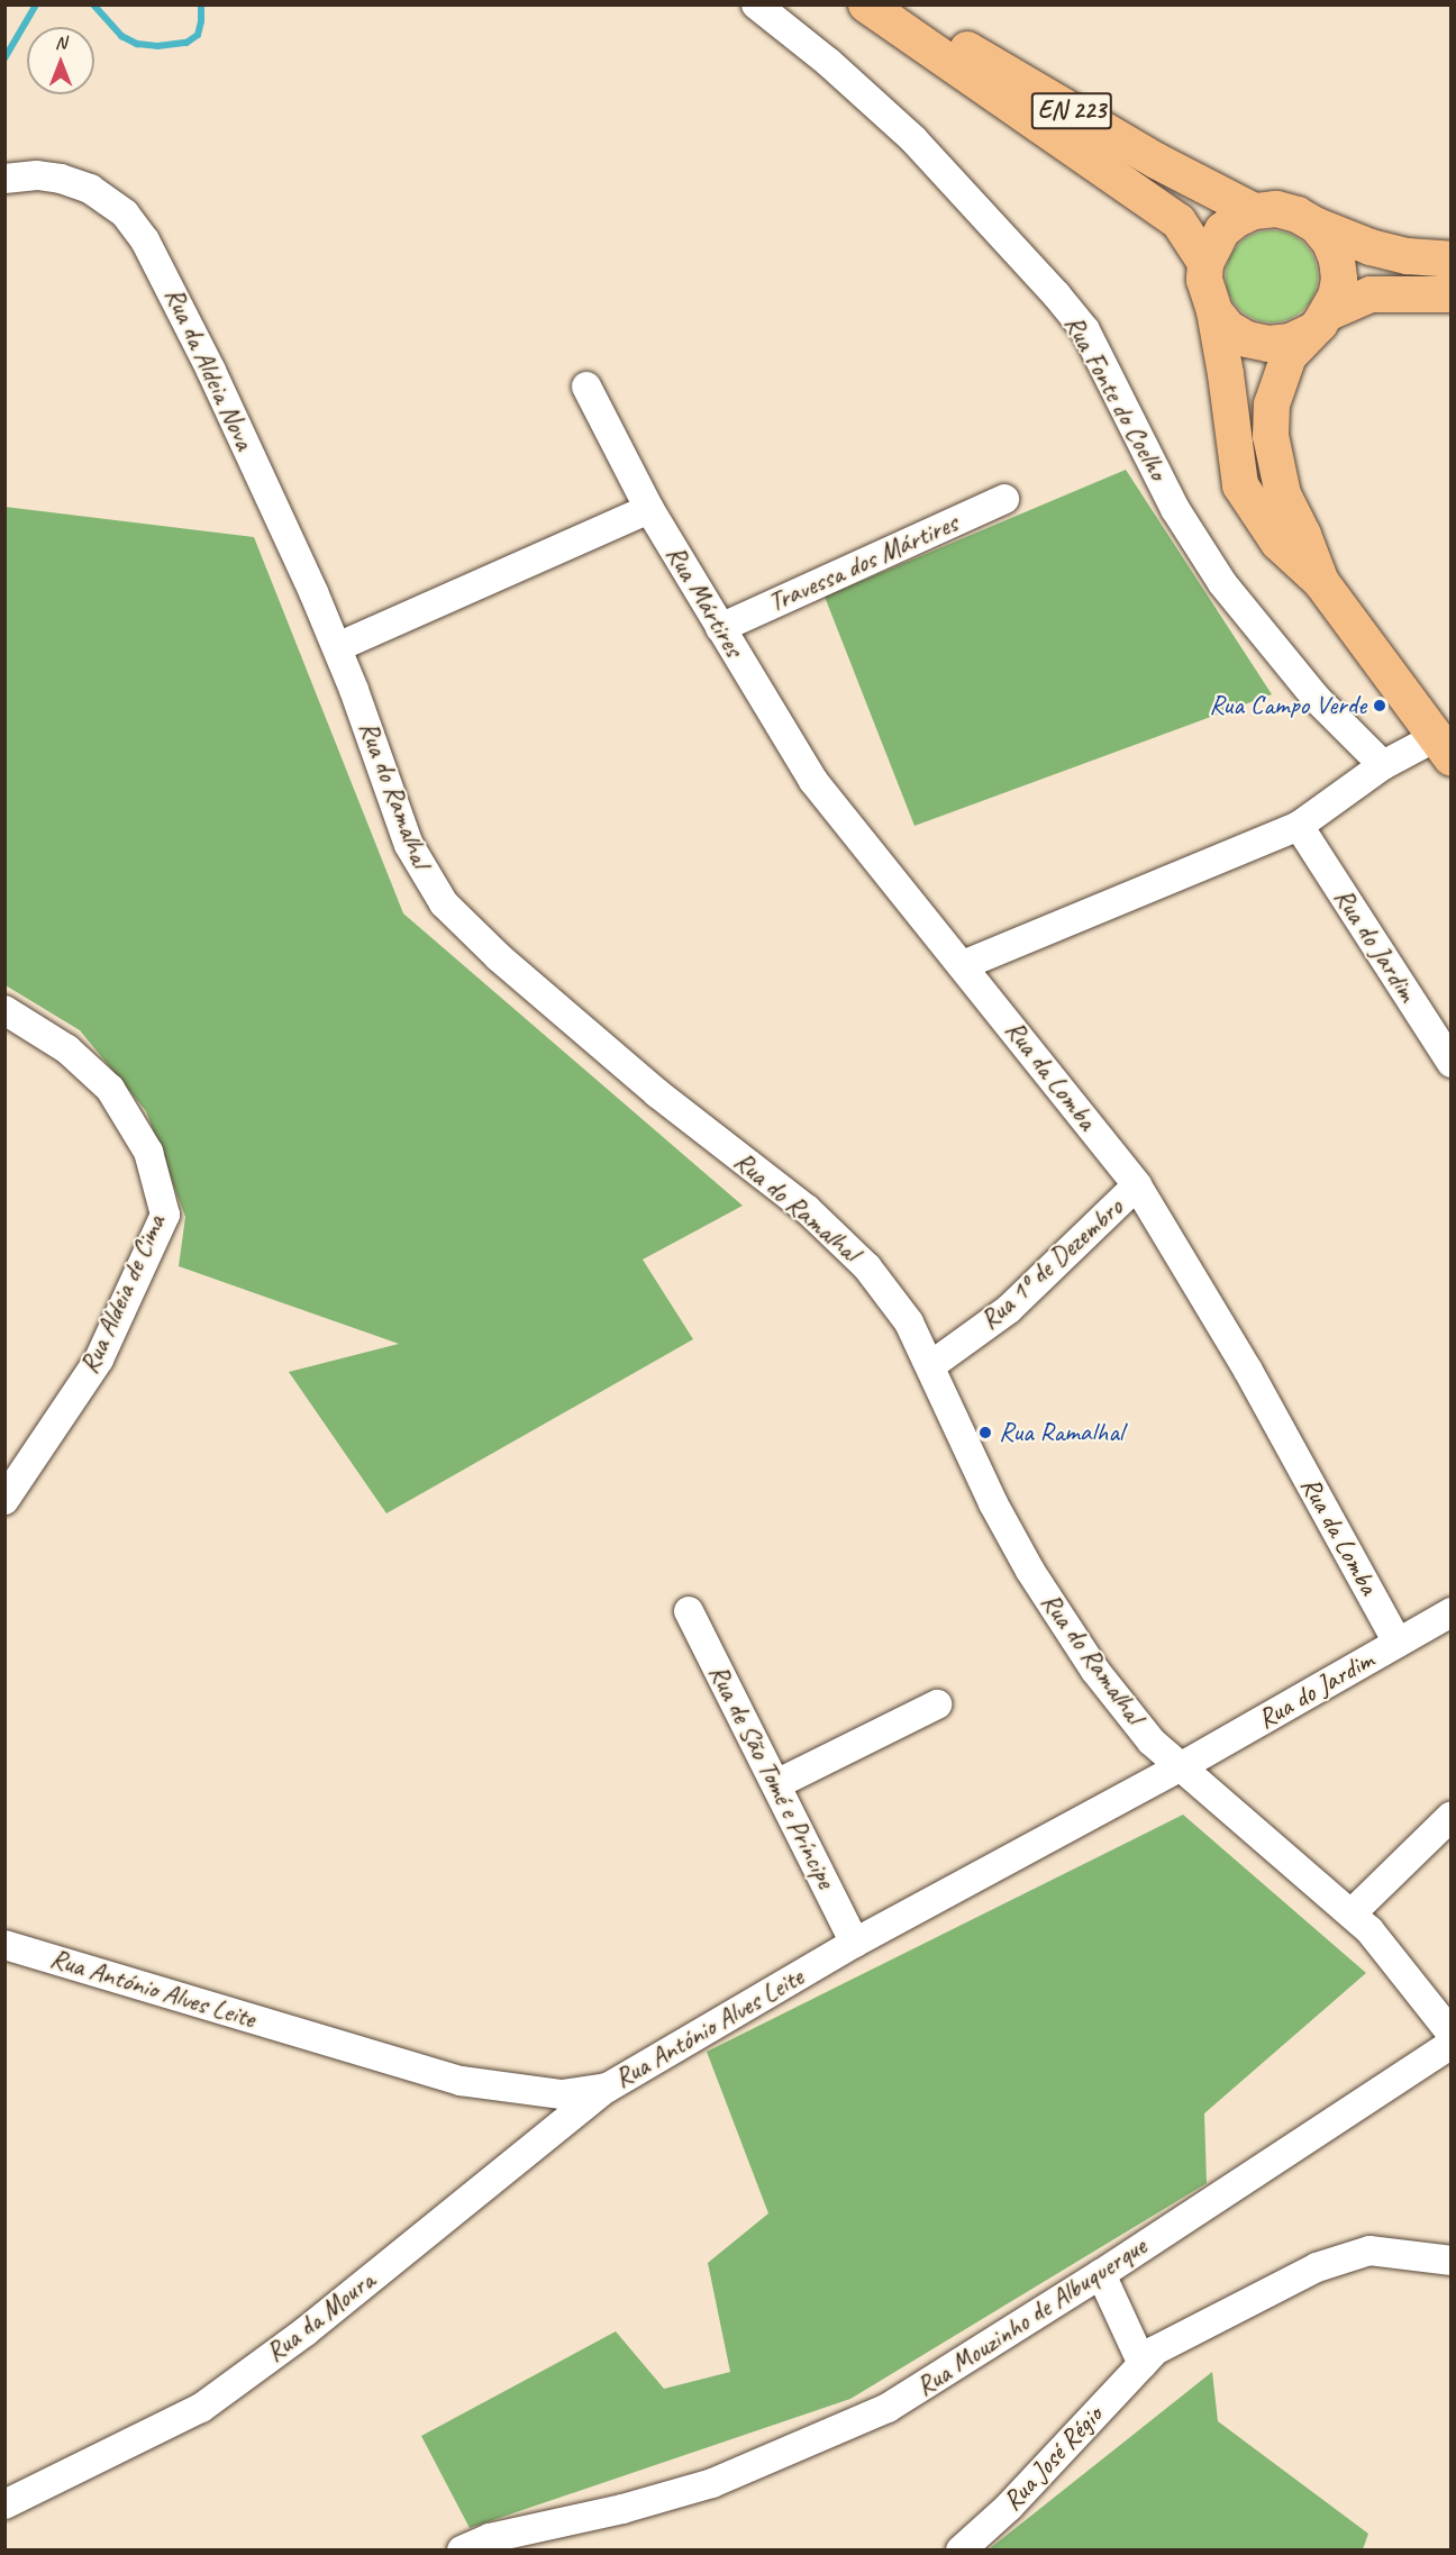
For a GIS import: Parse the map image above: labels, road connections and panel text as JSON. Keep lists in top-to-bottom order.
{
  "streets": {
    "main road": ["EN 223"],
    "street": [
      "Rua da Aldeia Nova",
      "Rua Fonte do Coelho",
      "Travessa dos Mártires",
      "Rua Mártires",
      "Rua do Ramalhal",
      "Rua do Jardim",
      "Rua da Lomba",
      "Rua 1º de Dezembro",
      "Rua Aldeia de Cima",
      "Rua de São Tomé e Príncipe",
      "Rua António Alves Leite",
      "Rua da Moura",
      "Rua Mouzinho de Albuquerque",
      "Rua José Régio"
    ]
  },
  "crossings": [
    ["Rua da Aldeia Nova", "Rua do Ramalhal"],
    ["Travessa dos Mártires", "Rua Mártires"],
    ["Rua Mártires", "Rua da Lomba"],
    ["Rua do Ramalhal", "Rua do Jardim"],
    ["Rua do Ramalhal", "Rua 1º de Dezembro"],
    ["Rua do Ramalhal", "Rua António Alves Leite"],
    ["Rua do Jardim", "Rua da Lomba"],
    ["Rua do Jardim", "Rua António Alves Leite"],
    ["Rua da Lomba", "Rua 1º de Dezembro"],
    ["Rua de São Tomé e Príncipe", "Rua António Alves Leite"],
    ["Rua António Alves Leite", "Rua da Moura"]
  ],
  "places": ["Rua Campo Verde", "Rua Ramalhal"],
  "north": "top"
}
